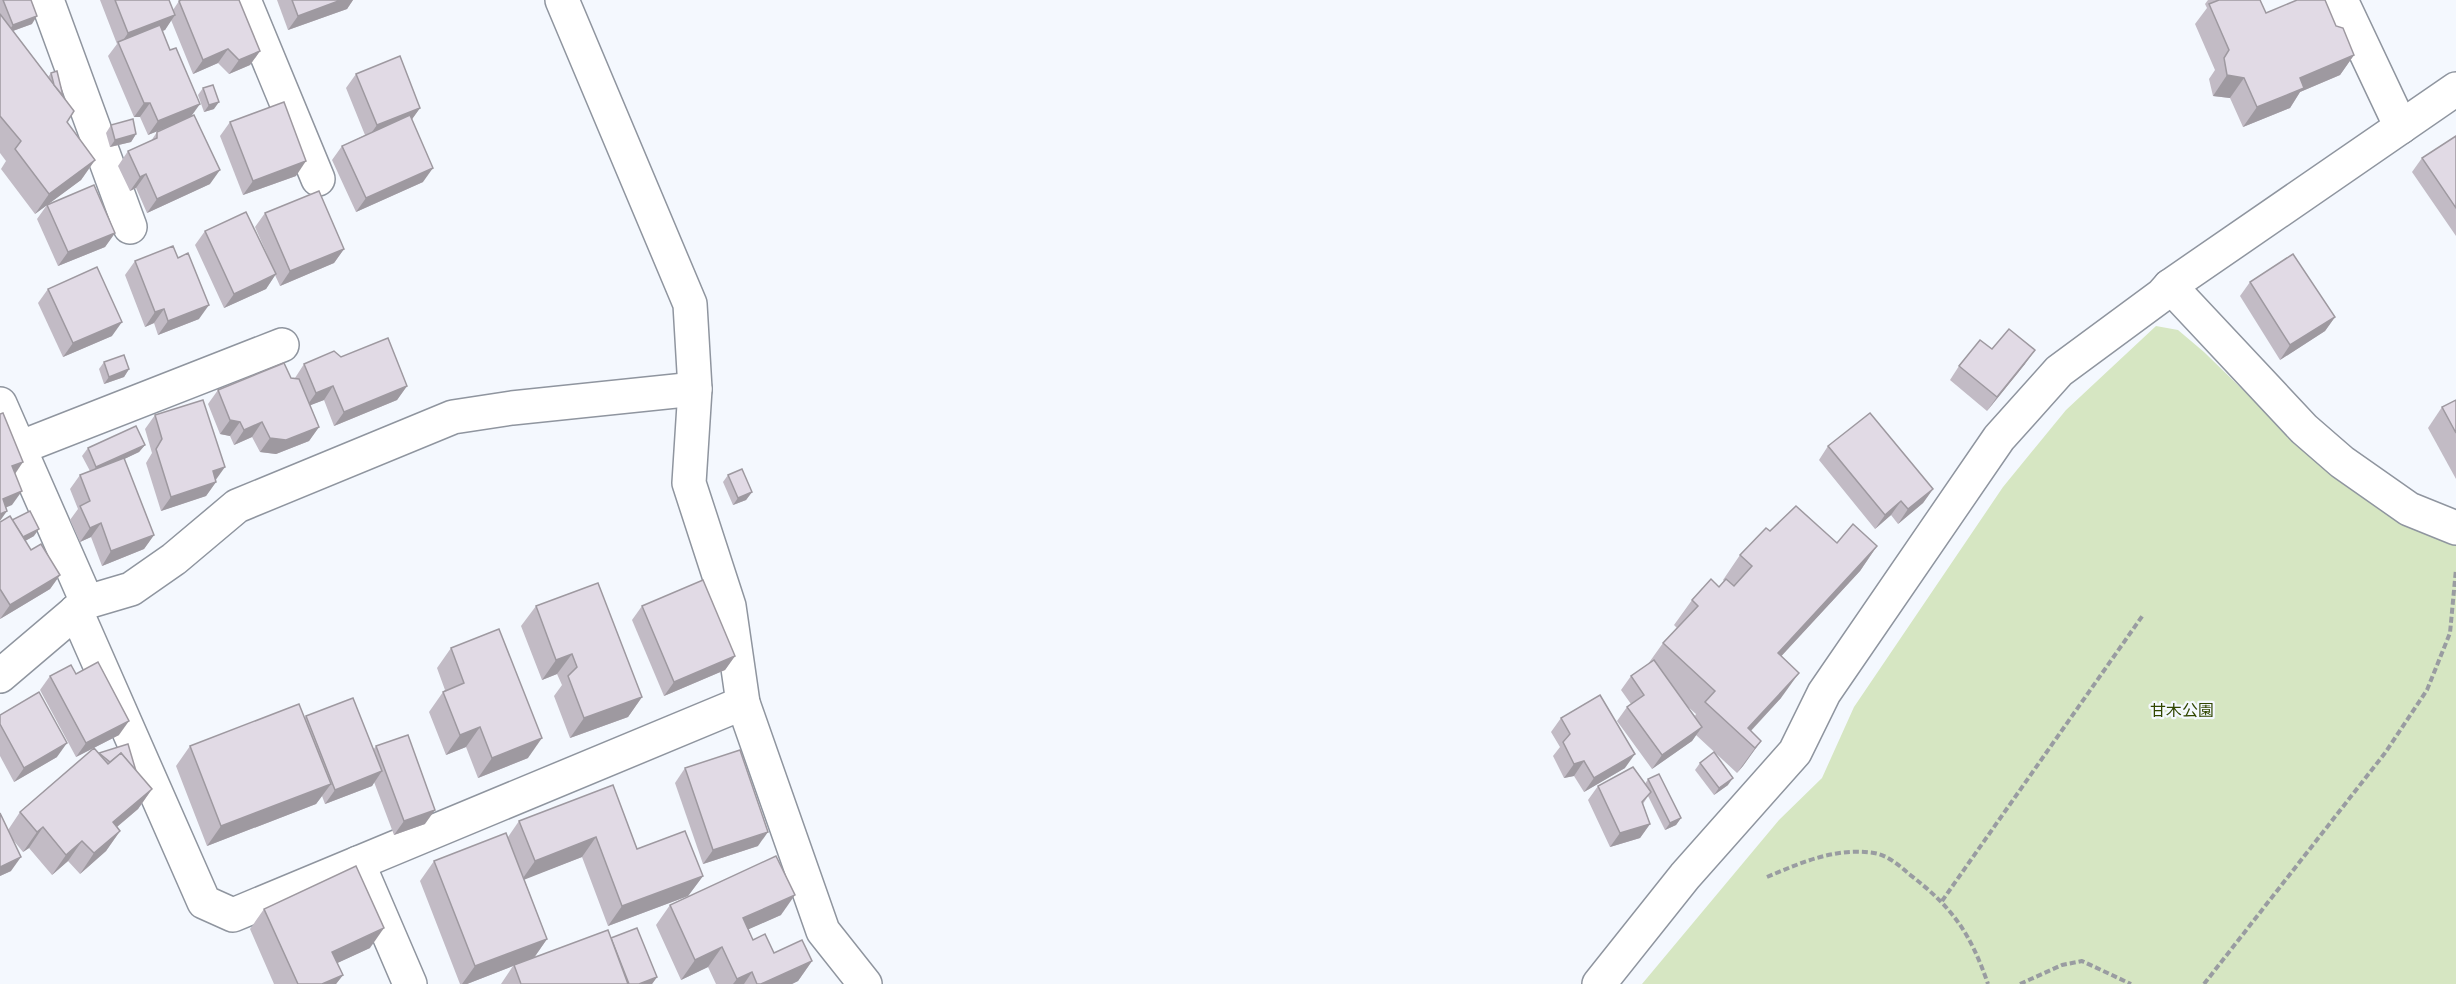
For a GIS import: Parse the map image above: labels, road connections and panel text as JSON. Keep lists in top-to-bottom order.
{
  "parks": ["甘木公園"]
}
